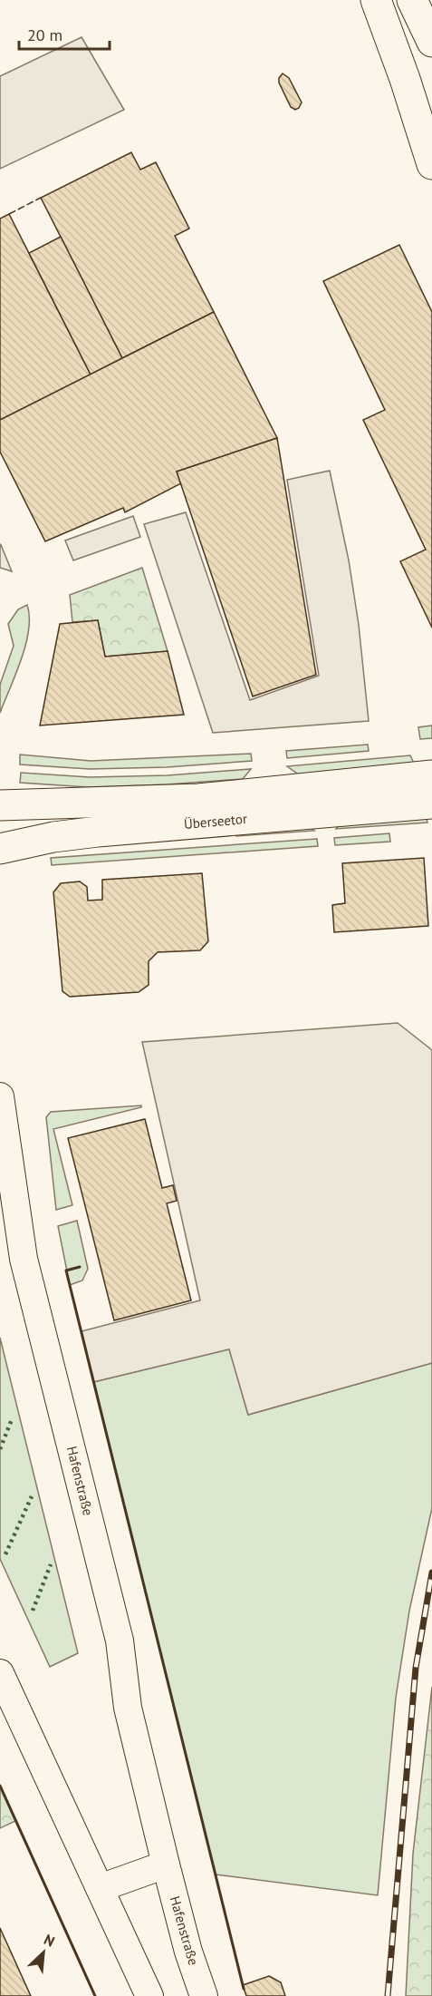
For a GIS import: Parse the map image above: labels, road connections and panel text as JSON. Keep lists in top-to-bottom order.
{
  "streets": {
    "street": ["Überseetor", "Hafenstraße"]
  },
  "scale_bar": "20 m",
  "north": "top right"
}
